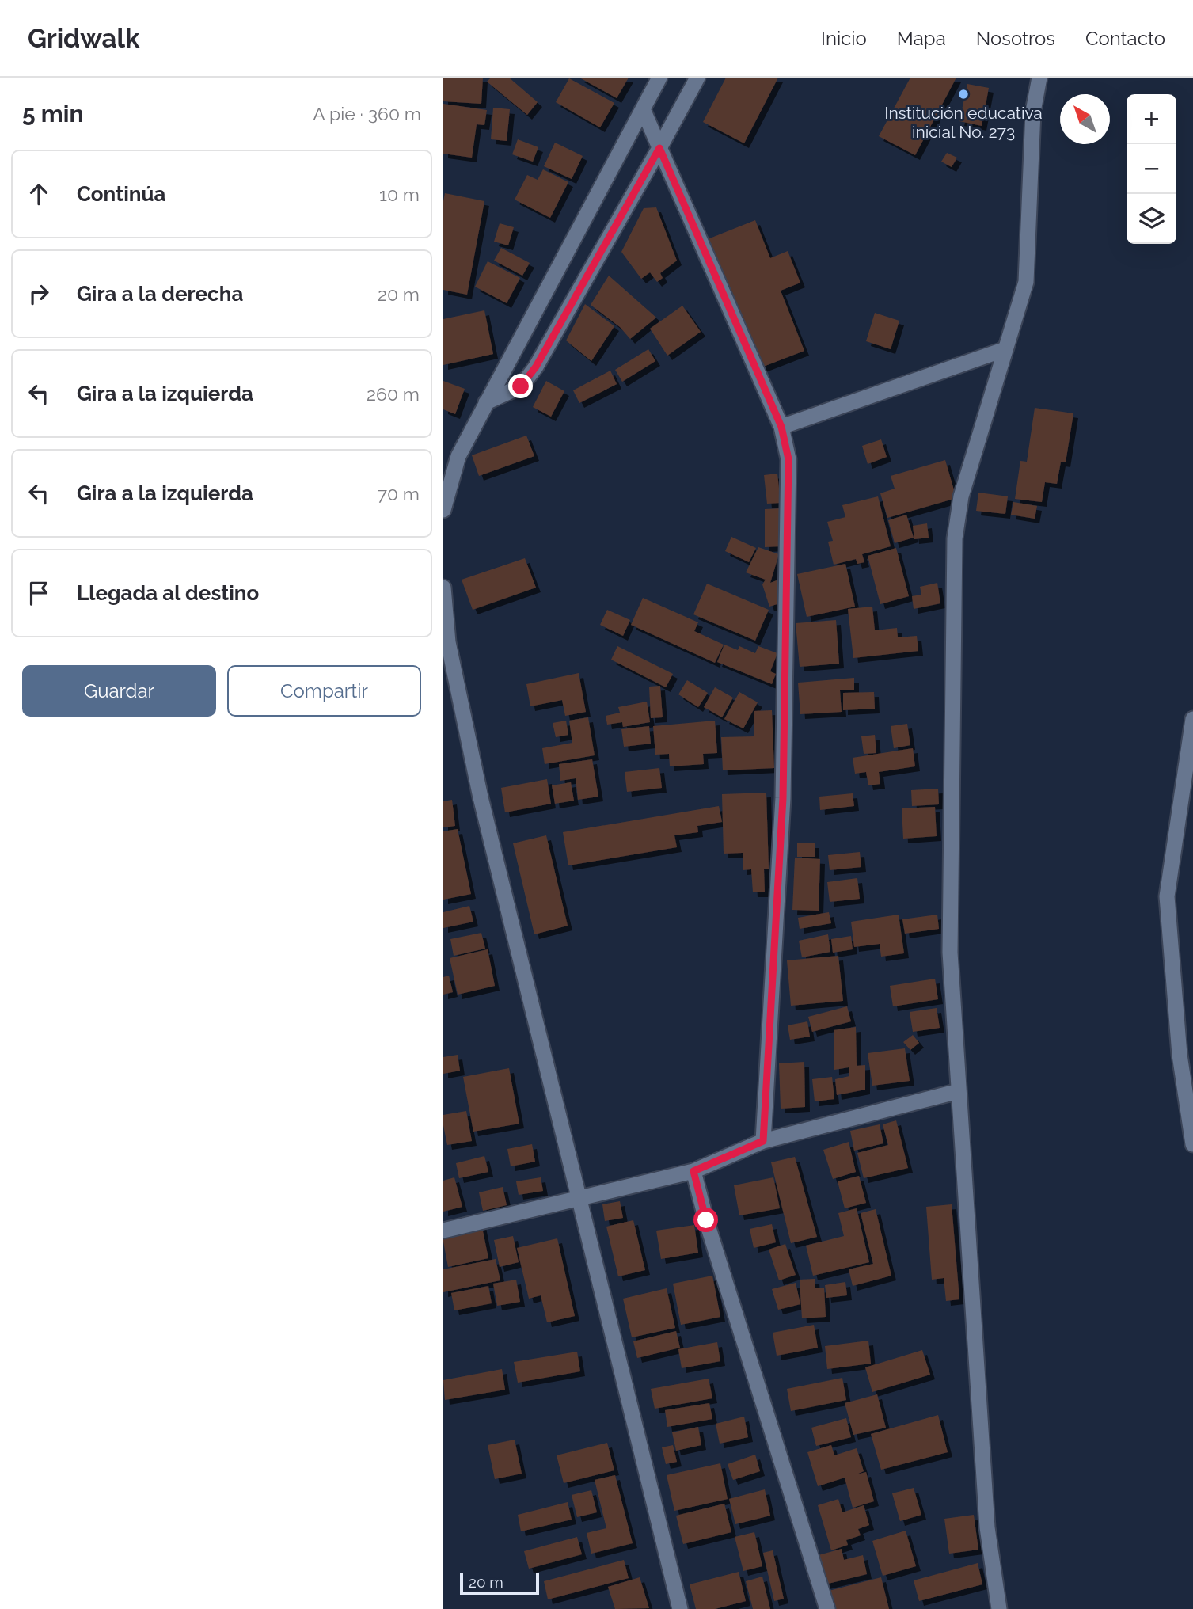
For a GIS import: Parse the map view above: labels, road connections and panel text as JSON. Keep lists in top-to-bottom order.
{
  "places": ["Institución educativa inicial No. 273"],
  "scale_bar": "20 m",
  "north": "top left",
  "page": {
    "header": "Gridwalk",
    "nav": [
      "Inicio",
      "Mapa",
      "Nosotros",
      "Contacto"
    ],
    "heading": ["5 min", "A pie · 360 m"],
    "map_buttons": ["+", "−"],
    "list": [
      ["Continúa", "10 m"],
      ["Gira a la derecha", "20 m"],
      ["Gira a la izquierda", "260 m"],
      ["Gira a la izquierda", "70 m"],
      "Llegada al destino"
    ],
    "buttons": ["Guardar", "Compartir"],
    "scale": "20 m"
  }
}
